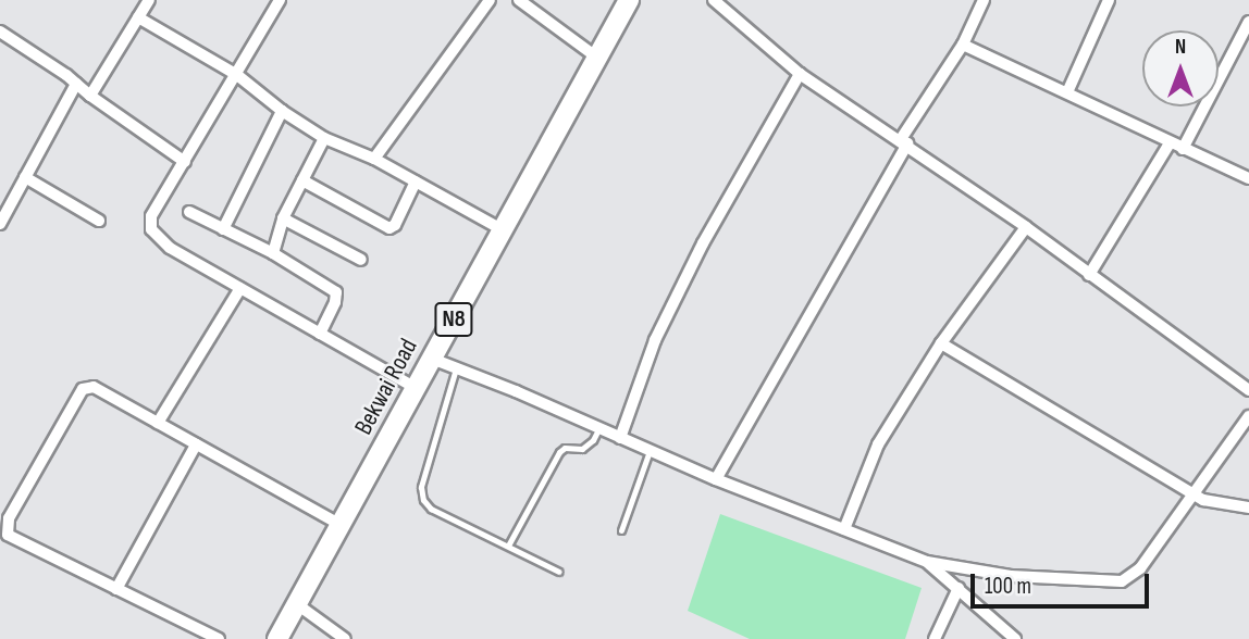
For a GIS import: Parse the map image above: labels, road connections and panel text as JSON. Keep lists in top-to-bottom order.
{
  "streets": {
    "highway": ["N8", "Bekwai Road"]
  },
  "scale_bar": "100 m",
  "north": "top"
}
